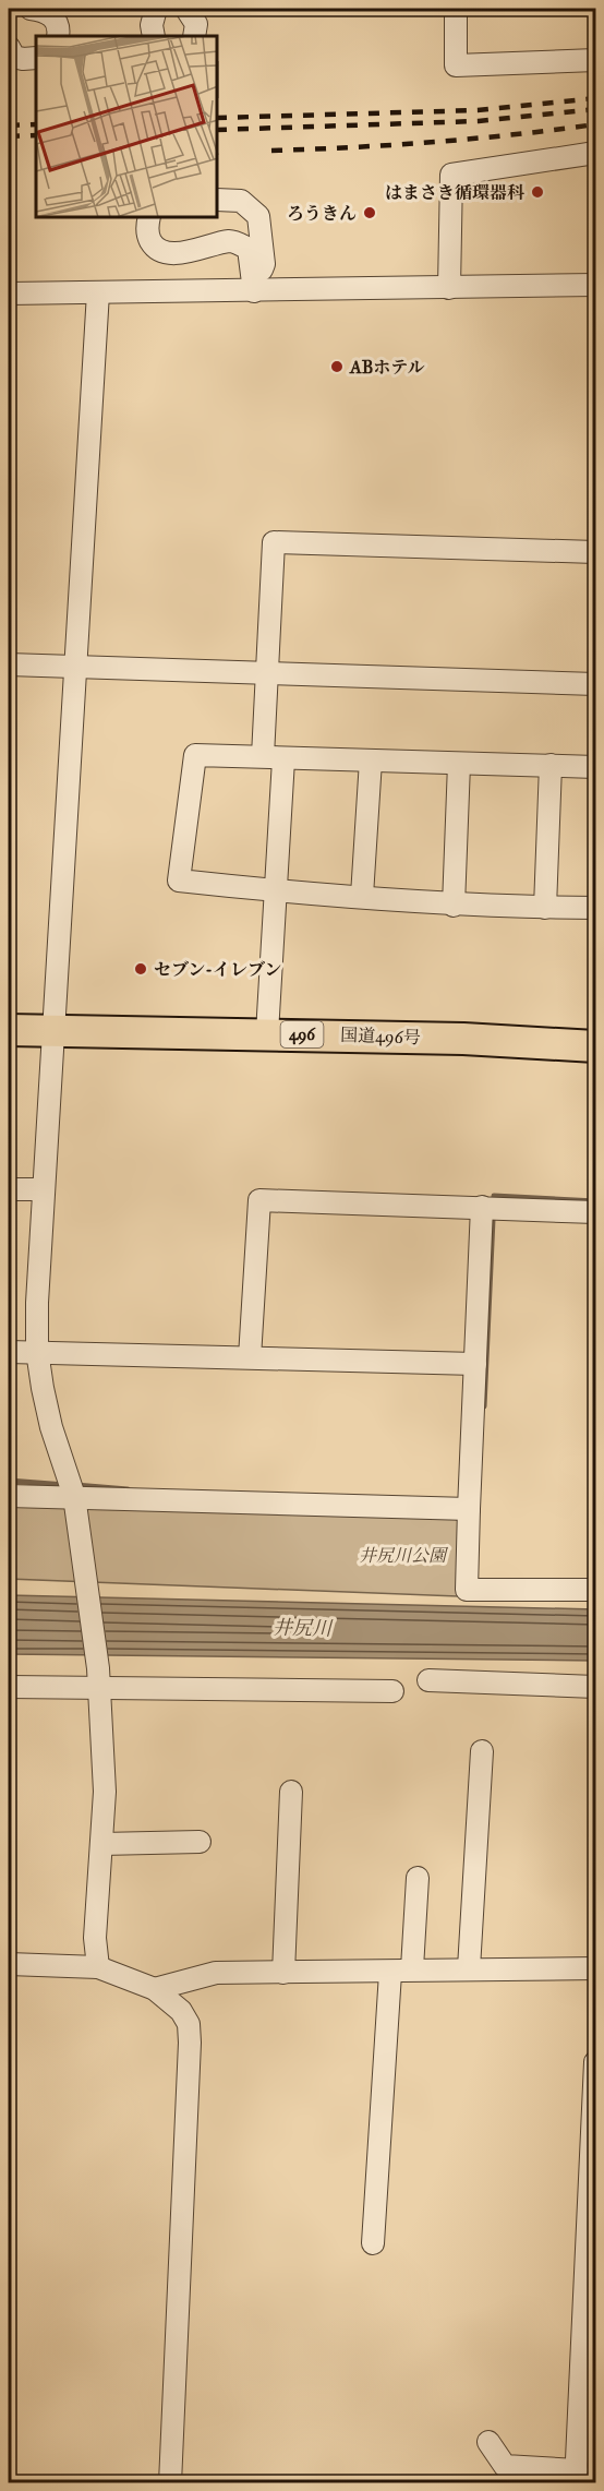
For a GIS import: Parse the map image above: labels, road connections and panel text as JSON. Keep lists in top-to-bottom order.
{
  "streets": {
    "highway": ["496", "国道496号"]
  },
  "water": ["井尻川"],
  "parks": ["井尻川公園"],
  "places": [
    "はまさき循環器科",
    "ろうきん",
    "ABホテル",
    "セブン-イレブン"
  ]
}
